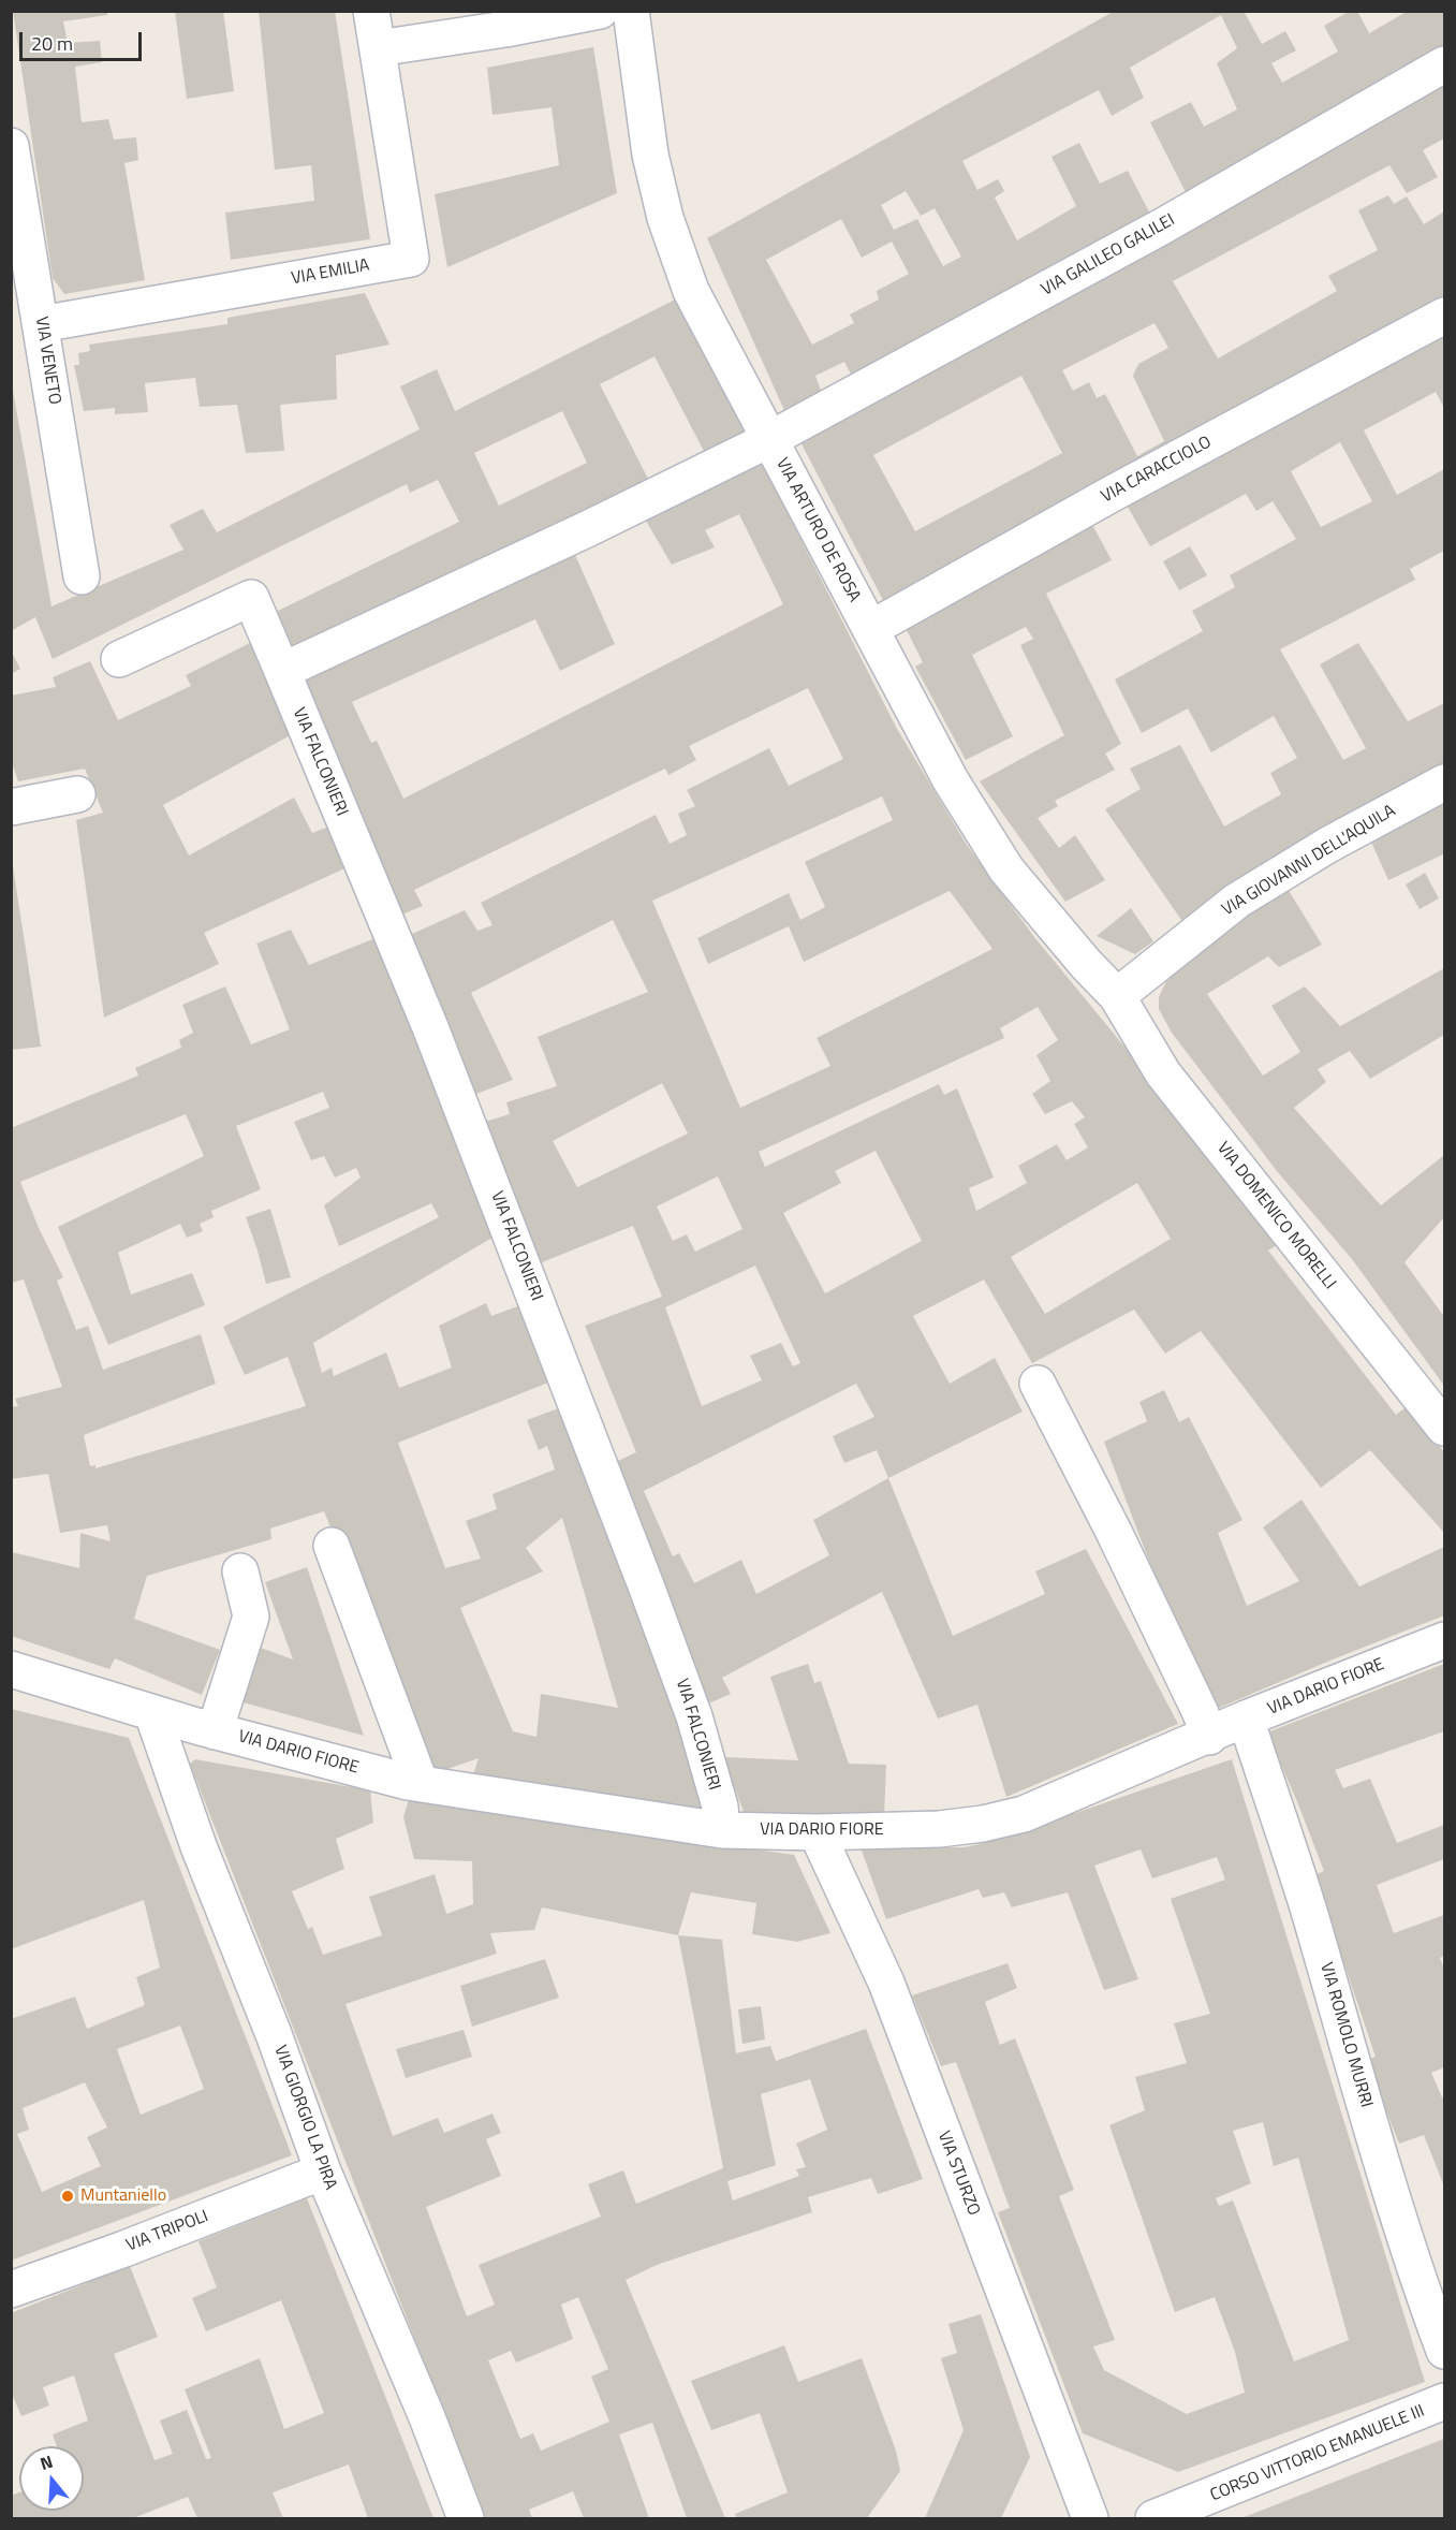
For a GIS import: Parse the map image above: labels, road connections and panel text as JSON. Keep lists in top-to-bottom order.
{
  "streets": {
    "street": [
      "VIA GALILEO GALILEI",
      "VIA EMILIA",
      "VIA VENETO",
      "VIA CARACCIOLO",
      "VIA ARTURO DE ROSA",
      "VIA FALCONIERI",
      "VIA GIOVANNI DELL'AQUILA",
      "VIA DOMENICO MORELLI",
      "VIA DARIO FIORE",
      "VIA ROMOLO MURRI",
      "VIA GIORGIO LA PIRA",
      "VIA STURZO",
      "VIA TRIPOLI",
      "CORSO VITTORIO EMANUELE III"
    ]
  },
  "crossings": [
    ["VIA GALILEO GALILEI", "VIA ARTURO DE ROSA"],
    ["VIA EMILIA", "VIA VENETO"],
    ["VIA CARACCIOLO", "VIA ARTURO DE ROSA"],
    ["VIA ARTURO DE ROSA", "VIA GIOVANNI DELL'AQUILA"],
    ["VIA ARTURO DE ROSA", "VIA DOMENICO MORELLI"],
    ["VIA FALCONIERI", "VIA DARIO FIORE"],
    ["VIA GIOVANNI DELL'AQUILA", "VIA DOMENICO MORELLI"],
    ["VIA DARIO FIORE", "VIA ROMOLO MURRI"],
    ["VIA DARIO FIORE", "VIA GIORGIO LA PIRA"],
    ["VIA DARIO FIORE", "VIA STURZO"],
    ["VIA GIORGIO LA PIRA", "VIA TRIPOLI"]
  ],
  "places": ["Muntaniello"],
  "scale_bar": "20 m",
  "north": "top"
}
